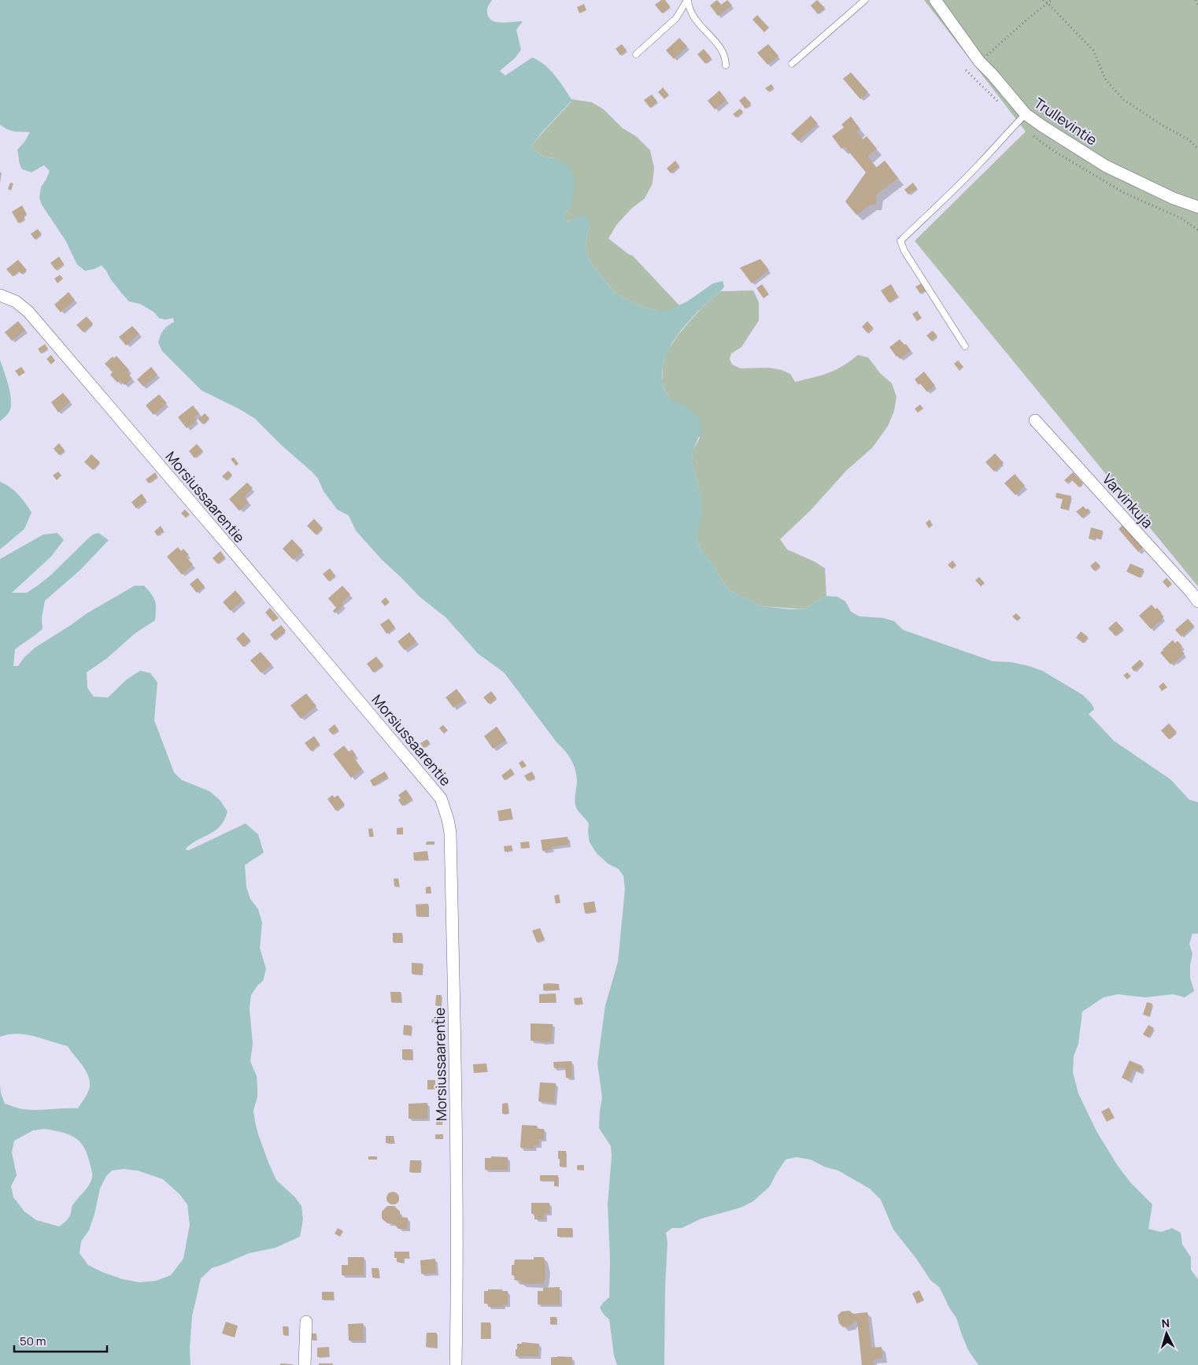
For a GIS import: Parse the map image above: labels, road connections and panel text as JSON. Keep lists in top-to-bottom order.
{
  "streets": {
    "street": ["Trullevintie", "Morsiussaarentie", "Varvinkuja"]
  },
  "scale_bar": "50 m",
  "north": "top"
}
